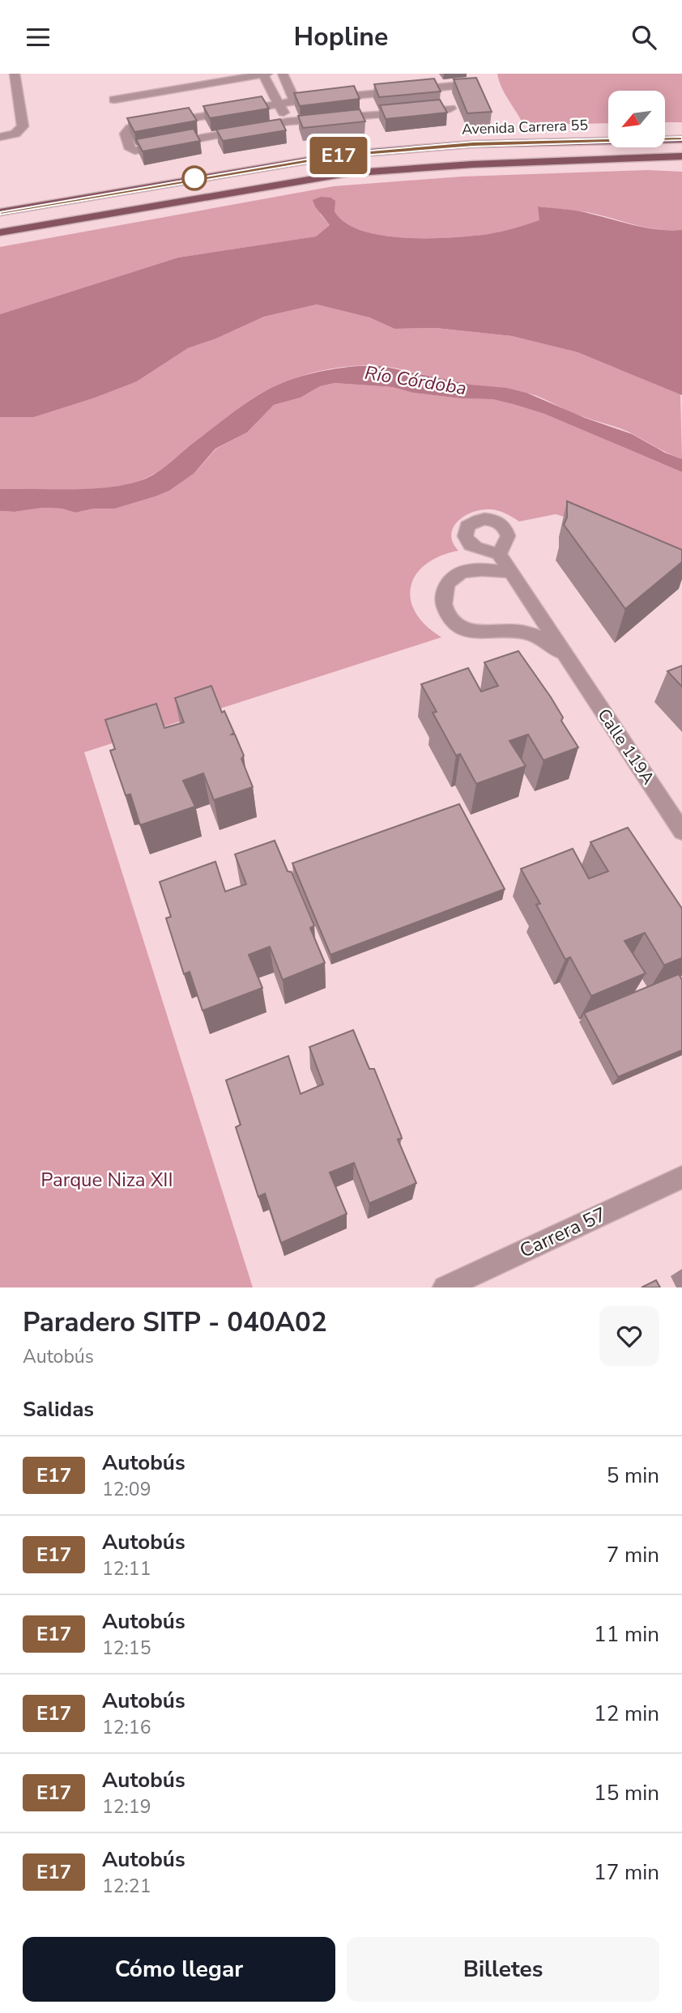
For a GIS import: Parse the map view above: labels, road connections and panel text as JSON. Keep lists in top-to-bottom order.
{
  "streets": {
    "main road": ["Avenida Carrera 55"],
    "street": ["Calle 119A", "Carrera 57"]
  },
  "water": ["Río Córdoba"],
  "parks": ["Parque Niza XII"],
  "lines": ["bus line E17"],
  "north": "bottom left",
  "page": {
    "header": "Hopline",
    "on_map": "E17",
    "heading": [
      ["Paradero SITP - 040A02", "Autobús"],
      "Salidas"
    ],
    "list": [
      {
        "mark": "E17",
        "name": "Autobús",
        "note": "12:09",
        "value": "5 min"
      },
      {
        "mark": "E17",
        "name": "Autobús",
        "note": "12:11",
        "value": "7 min"
      },
      {
        "mark": "E17",
        "name": "Autobús",
        "note": "12:15",
        "value": "11 min"
      },
      {
        "mark": "E17",
        "name": "Autobús",
        "note": "12:16",
        "value": "12 min"
      },
      {
        "mark": "E17",
        "name": "Autobús",
        "note": "12:19",
        "value": "15 min"
      },
      {
        "mark": "E17",
        "name": "Autobús",
        "note": "12:21",
        "value": "17 min"
      }
    ],
    "buttons": ["Cómo llegar", "Billetes"]
  }
}
